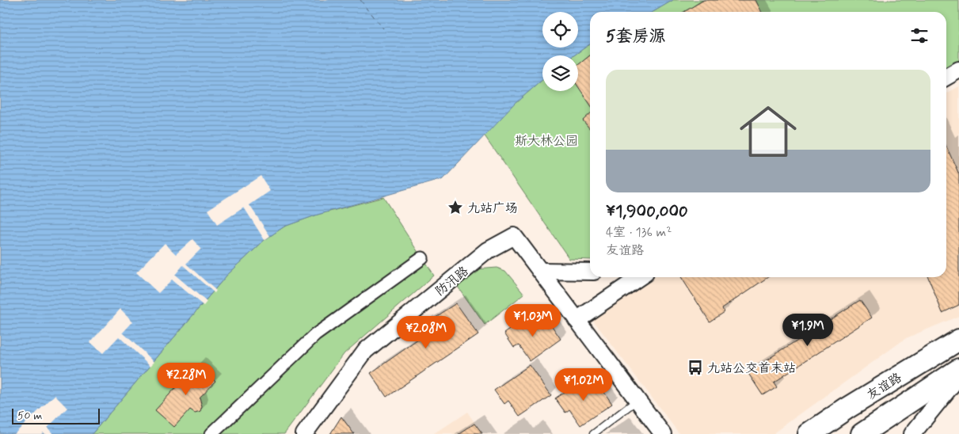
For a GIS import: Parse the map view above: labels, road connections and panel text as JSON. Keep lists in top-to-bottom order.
{
  "streets": {
    "highway": ["友谊路"],
    "street": ["防汛路"]
  },
  "parks": ["斯大林公园"],
  "places": {
    "place": ["九站广场"],
    "bus stop": ["九站公交首末站"]
  },
  "scale_bar": "50 m",
  "page": {
    "heading": "5套房源",
    "list": [
      {
        "name": "¥1,900,000",
        "note": "4室 · 136 m² · 友谊路"
      }
    ],
    "price": [
      "¥1.03M",
      "¥1.9M",
      "¥2.08M",
      "¥2.28M",
      "¥1.02M"
    ],
    "scale": "50 m"
  }
}
